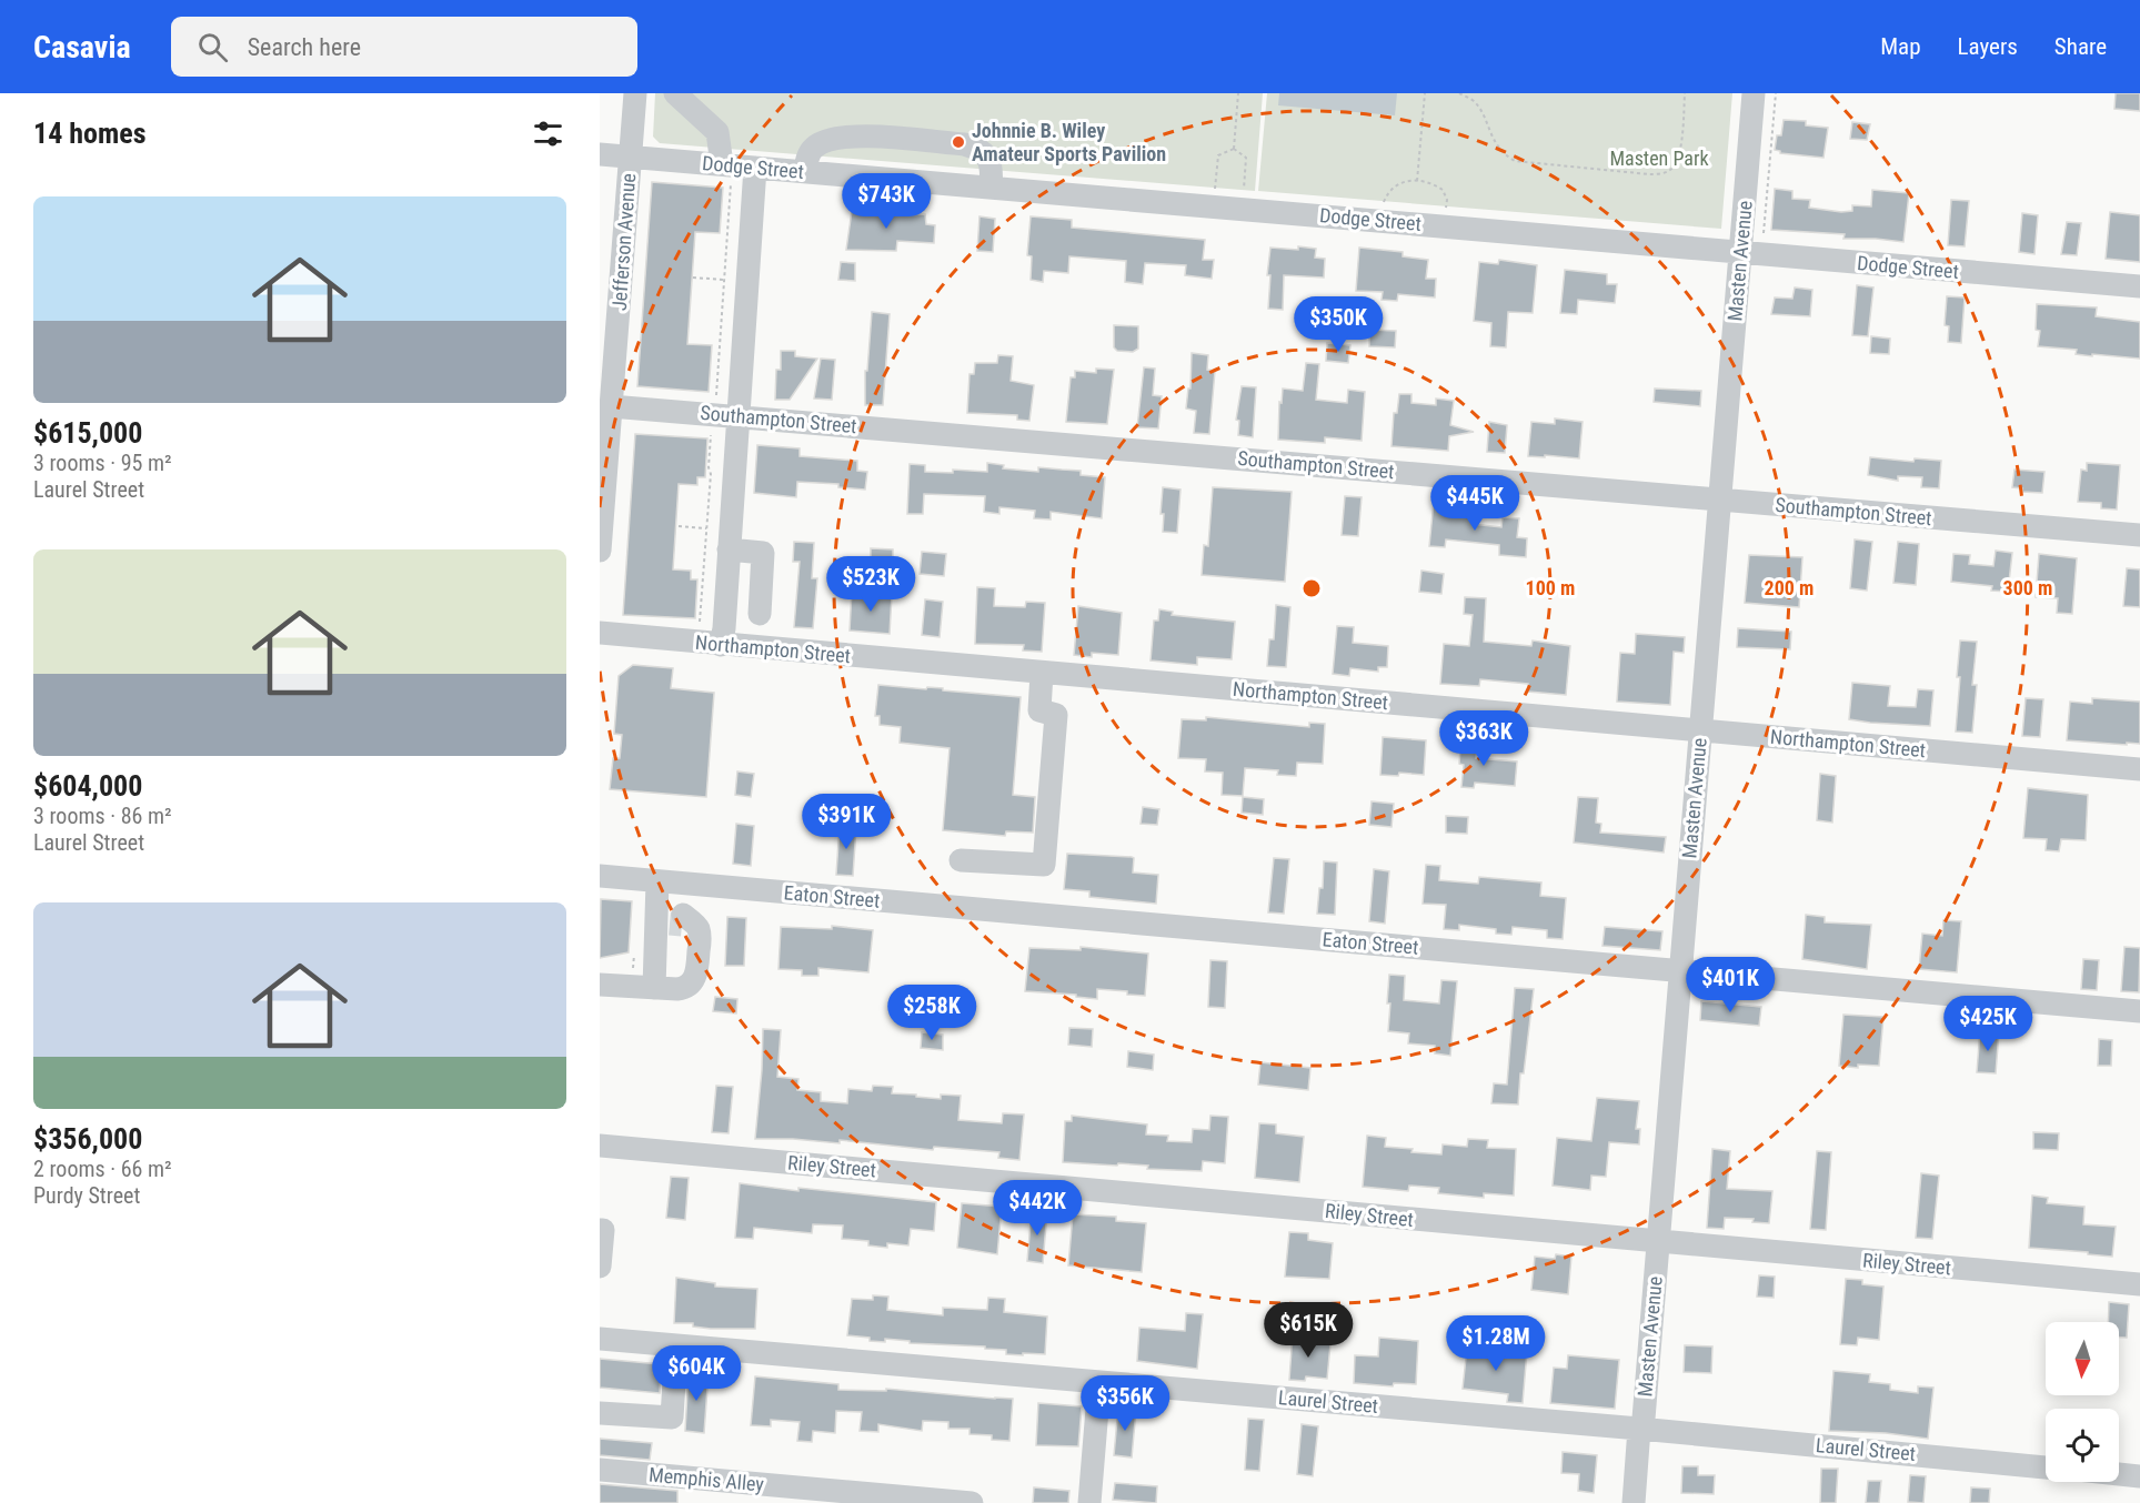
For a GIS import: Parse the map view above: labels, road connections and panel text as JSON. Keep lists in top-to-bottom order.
{
  "streets": {
    "street": [
      "Dodge Street",
      "Jefferson Avenue",
      "Masten Avenue",
      "Southampton Street",
      "Northampton Street",
      "Eaton Street",
      "Riley Street",
      "Laurel Street",
      "Memphis Alley"
    ]
  },
  "crossings": [
    ["Dodge Street", "Jefferson Avenue"],
    ["Dodge Street", "Masten Avenue"],
    ["Jefferson Avenue", "Southampton Street"],
    ["Masten Avenue", "Southampton Street"],
    ["Masten Avenue", "Northampton Street"],
    ["Masten Avenue", "Eaton Street"],
    ["Masten Avenue", "Riley Street"],
    ["Masten Avenue", "Laurel Street"]
  ],
  "parks": ["Masten Park"],
  "places": ["Johnnie B. Wiley Amateur Sports Pavilion"],
  "north": "bottom",
  "page": {
    "header": "Casavia",
    "search": "Search here",
    "nav": ["Map", "Layers", "Share"],
    "heading": "14 homes",
    "list": [
      {
        "name": "$615,000",
        "note": "3 rooms · 95 m² · Laurel Street"
      },
      {
        "name": "$604,000",
        "note": "3 rooms · 86 m² · Laurel Street"
      },
      {
        "name": "$356,000",
        "note": "2 rooms · 66 m² · Purdy Street"
      }
    ],
    "price": [
      "$743K",
      "$350K",
      "$445K",
      "$523K",
      "$363K",
      "$391K",
      "$401K",
      "$258K",
      "$425K",
      "$442K",
      "$615K",
      "$1.28M",
      "$604K",
      "$356K"
    ]
  },
  "rings": ["100 m", "200 m", "300 m"]
}
